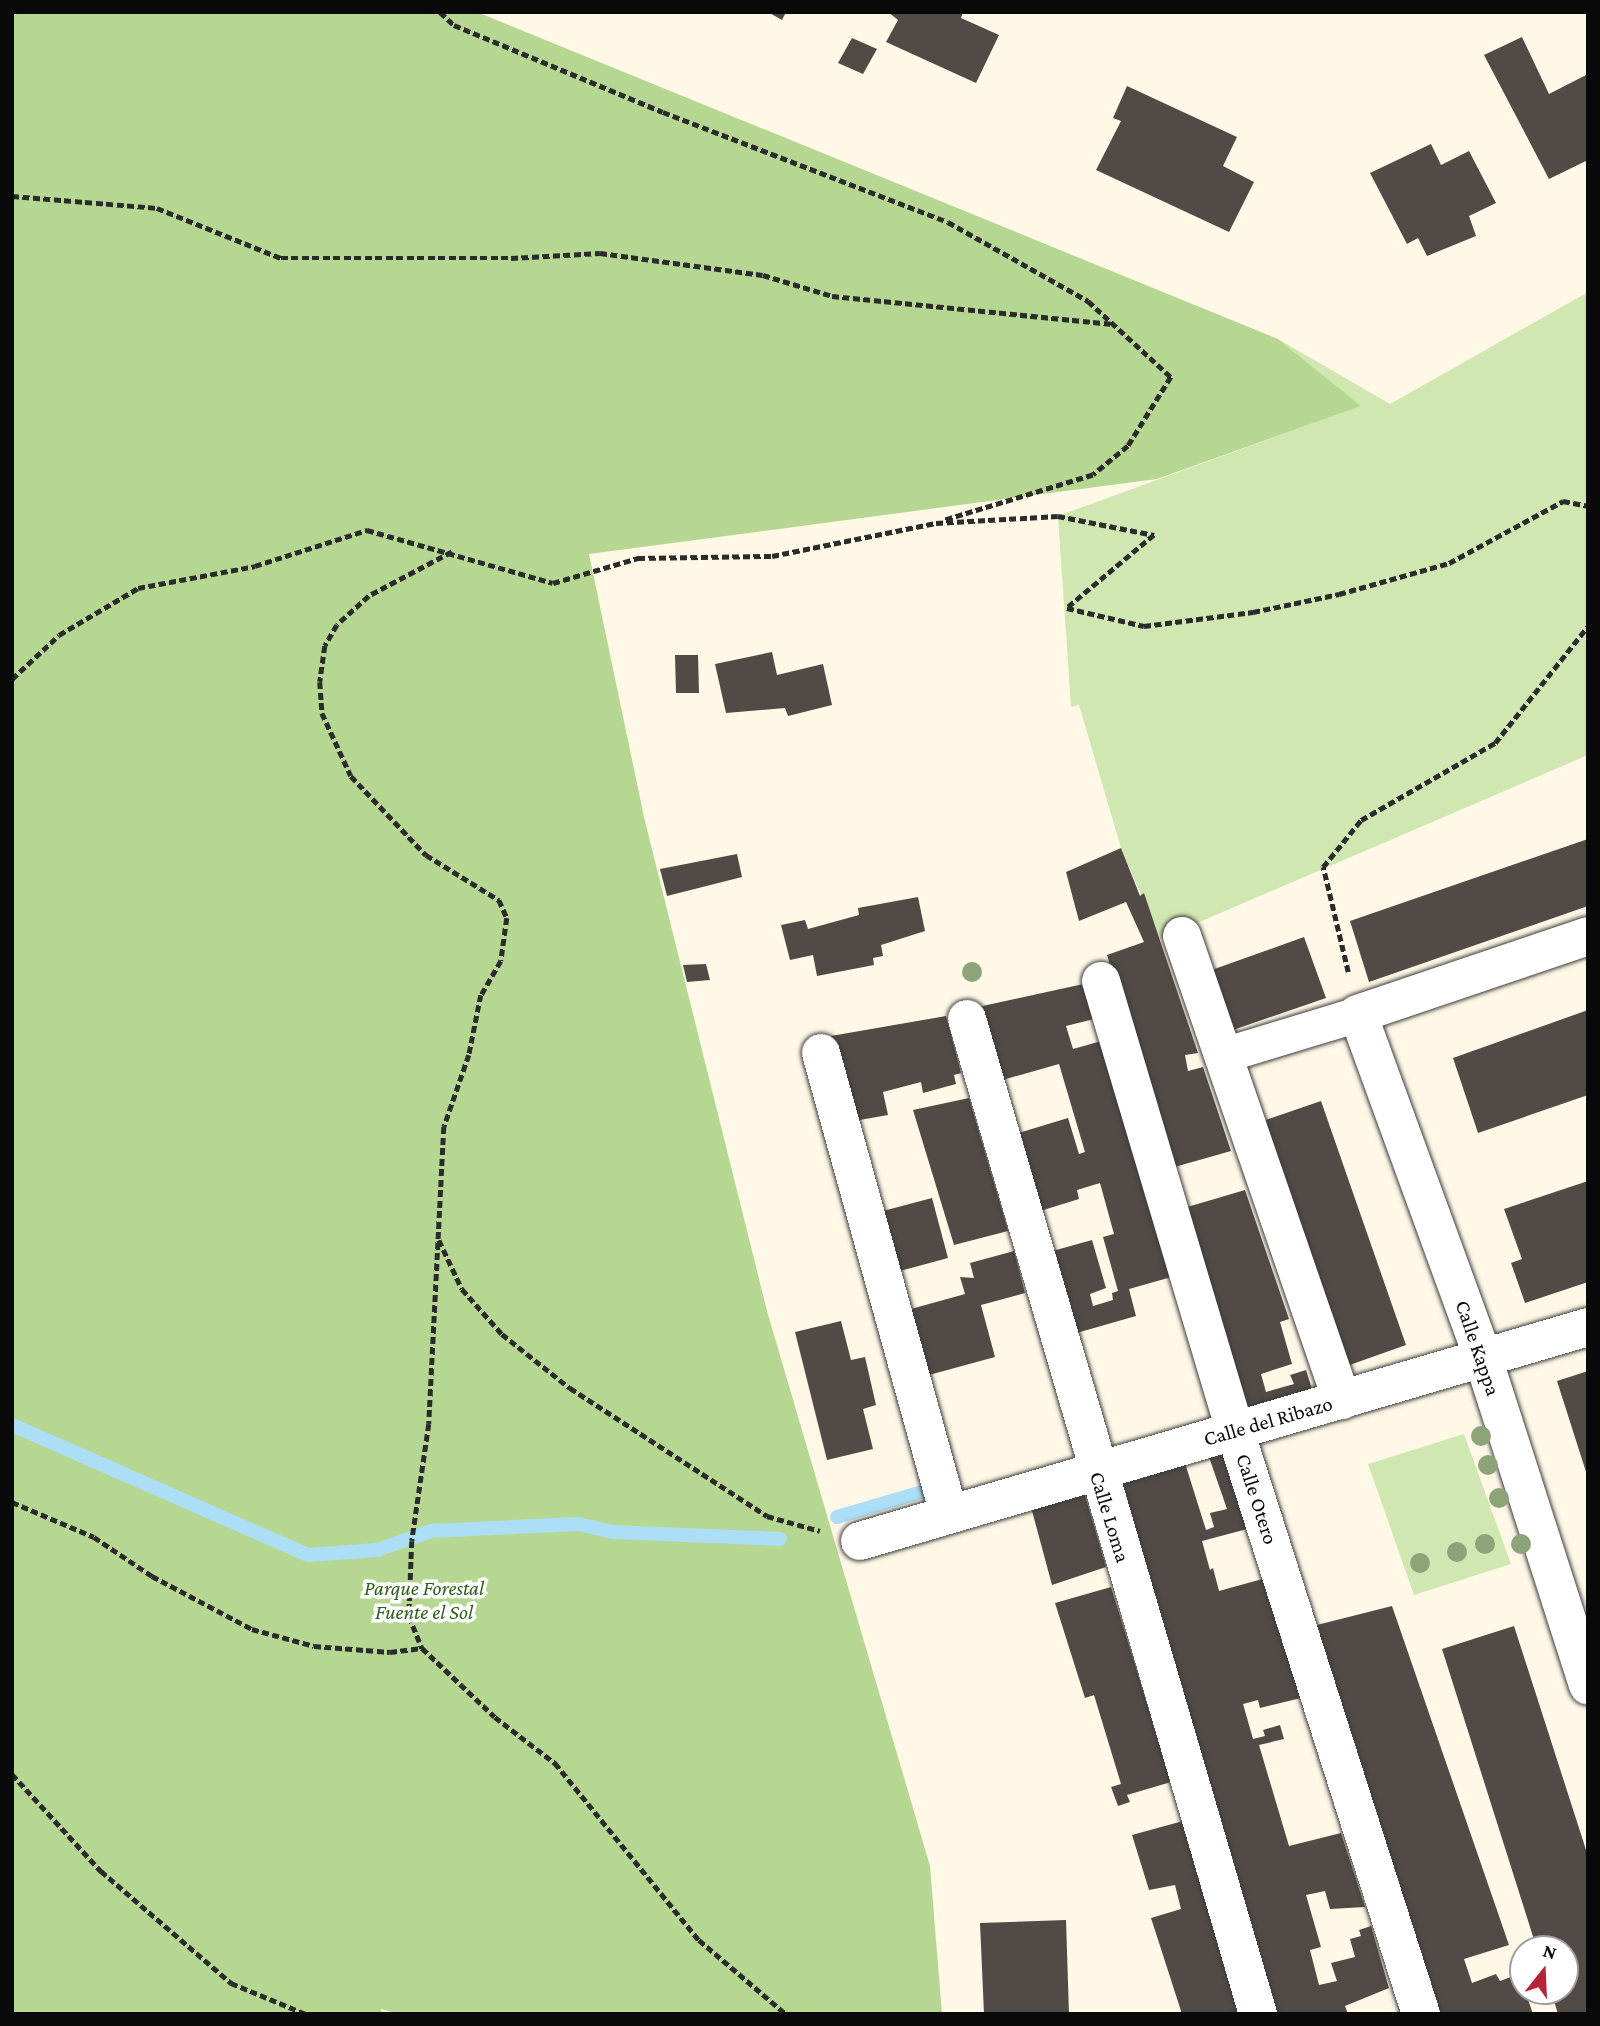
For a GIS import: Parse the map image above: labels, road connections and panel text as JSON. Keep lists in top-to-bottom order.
{
  "streets": {
    "street": [
      "Calle Kappa",
      "Calle del Ribazo",
      "Calle Otero",
      "Calle Loma"
    ]
  },
  "crossings": [
    ["Calle Kappa", "Calle del Ribazo"],
    ["Calle del Ribazo", "Calle Otero"],
    ["Calle del Ribazo", "Calle Loma"]
  ],
  "parks": ["Parque Forestal Fuente el Sol"],
  "north": "top"
}
